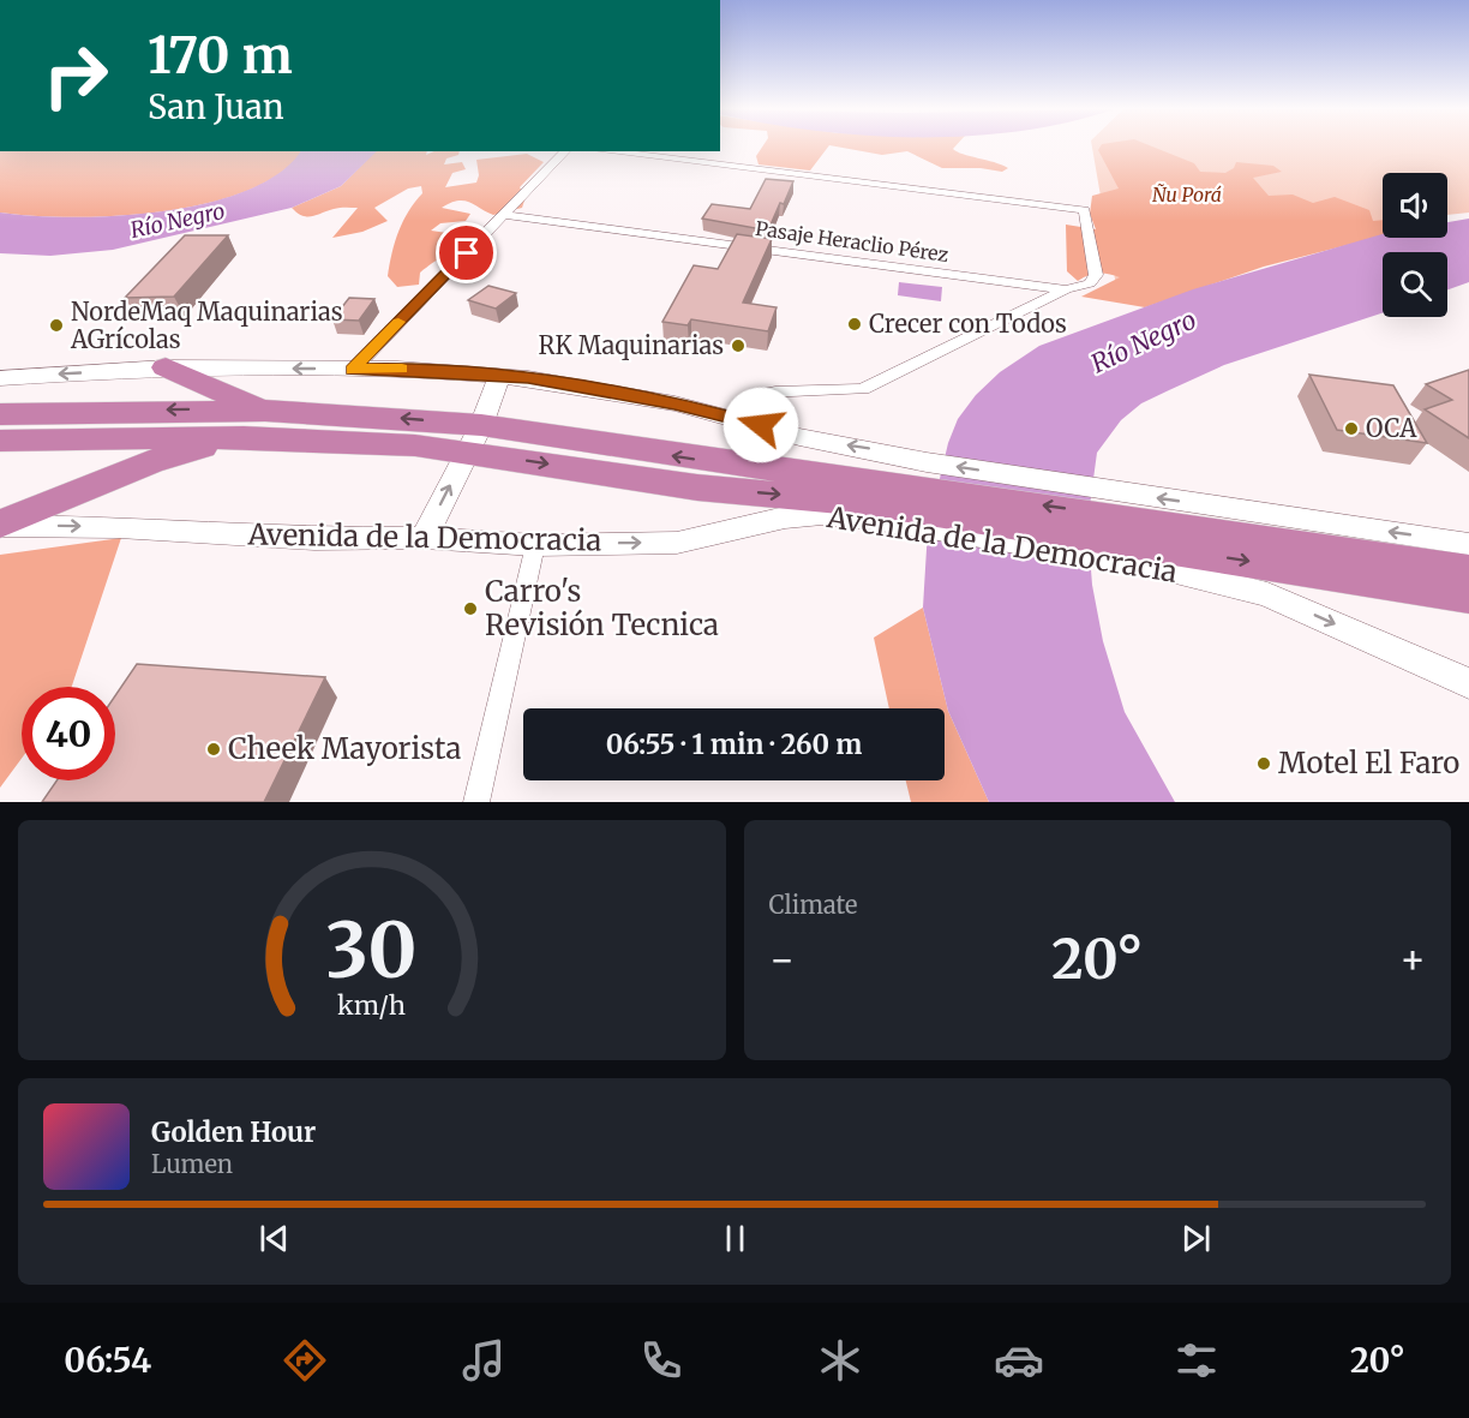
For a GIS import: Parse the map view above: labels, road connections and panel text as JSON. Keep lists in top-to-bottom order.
{
  "streets": {
    "highway": ["Avenida de la Democracia"],
    "street": ["Pasaje Heraclio Pérez"]
  },
  "water": ["Río Negro"],
  "parks": ["Ñu Porá"],
  "places": [
    "Crecer con Todos",
    "NordeMaq Maquinarias AGrícolas",
    "RK Maquinarias",
    "OCA",
    "Carro's Revisión Tecnica",
    "Cheek Mayorista",
    "Motel El Faro"
  ],
  "page": {
    "turn": ["170 m", "San Juan"],
    "limit": "40",
    "trip": "06:55 · 1 min · 260 m",
    "tile": "Climate",
    "heat": ["−", "20°", "+"],
    "song": ["Golden Hour", "Lumen"],
    "tabs": ["06:54", "20°"],
    "gauge": ["30", "km/h"]
  }
}
